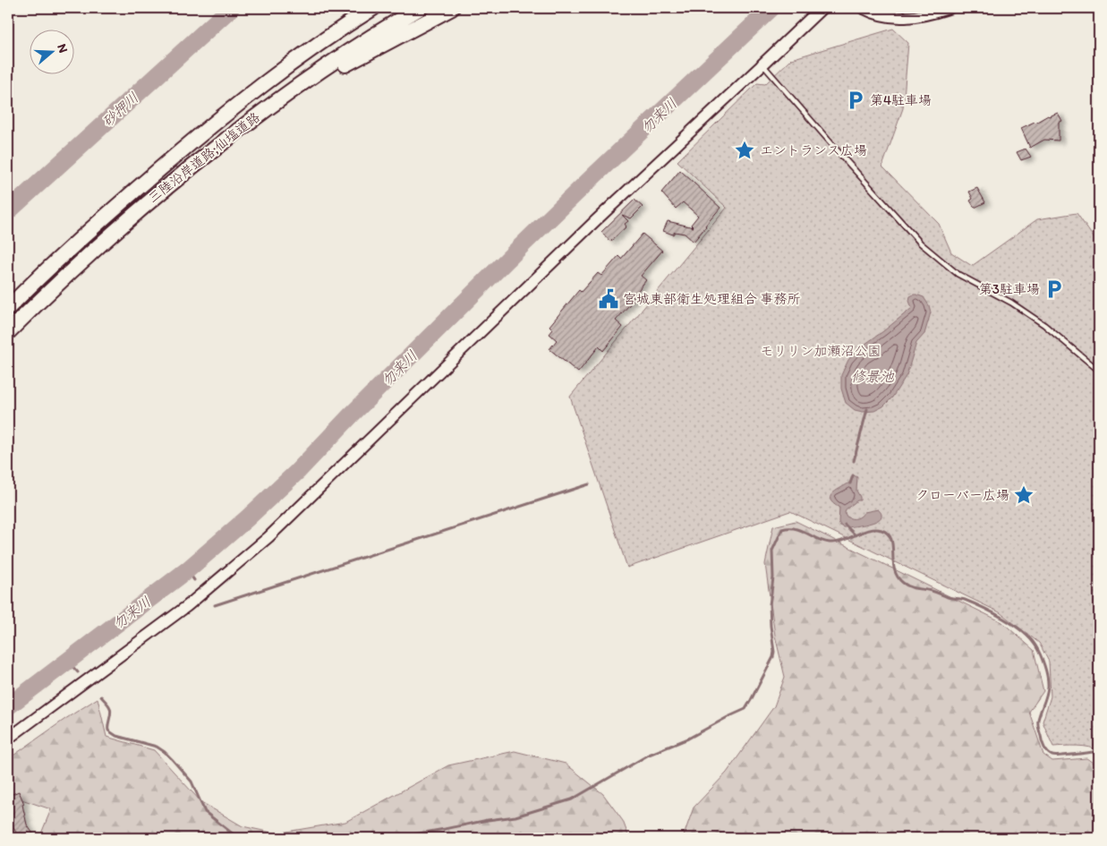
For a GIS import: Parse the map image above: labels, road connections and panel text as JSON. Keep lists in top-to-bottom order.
{
  "streets": {
    "highway": ["三陸沿岸道路;仙塩道路"]
  },
  "water": ["砂押川", "勿来川", "修景池"],
  "parks": ["モリリン加瀬沼公園"],
  "places": {
    "parking": ["第4駐車場", "第3駐車場"],
    "place": ["エントランス広場", "クローバー広場"],
    "public building": ["宮城東部衛生処理組合 事務所"]
  },
  "north": "right"
}
